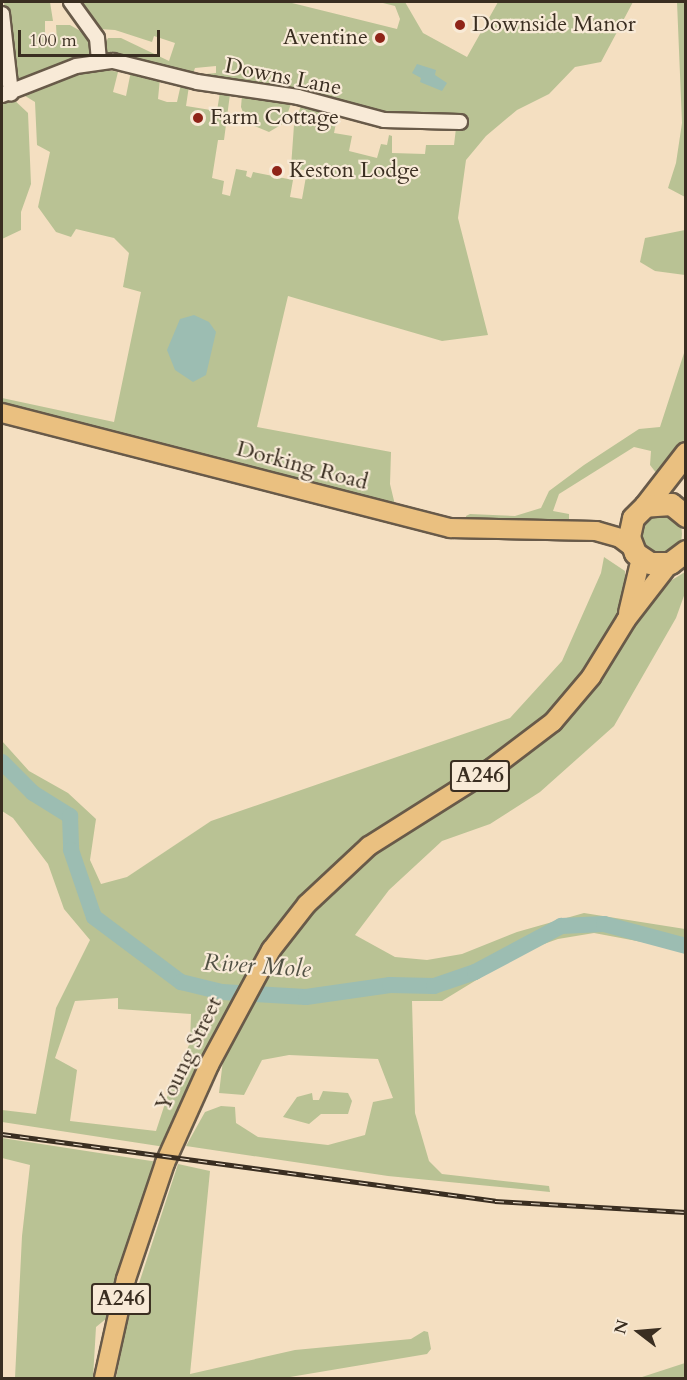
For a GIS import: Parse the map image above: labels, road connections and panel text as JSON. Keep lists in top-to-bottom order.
{
  "streets": {
    "main road": ["Dorking Road", "A246", "Young Street"],
    "street": ["Downs Lane"]
  },
  "crossings": [
    ["Dorking Road", "Young Street"]
  ],
  "water": ["River Mole"],
  "places": [
    "Downside Manor",
    "Aventine",
    "Farm Cottage",
    "Keston Lodge"
  ],
  "scale_bar": "100 m",
  "north": "left"
}
